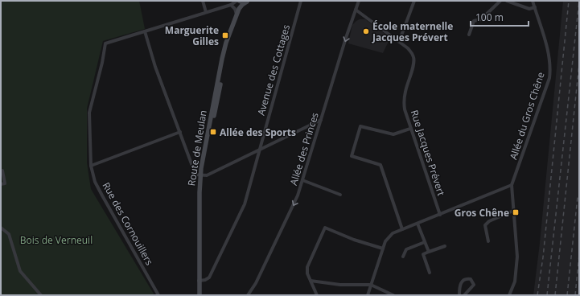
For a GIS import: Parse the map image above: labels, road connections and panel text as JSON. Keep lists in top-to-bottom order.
{
  "streets": {
    "main road": ["Route de Meulan"],
    "street": [
      "Avenue des Cottages",
      "Allée du Gros Chêne",
      "Allée des Princes",
      "Rue Jacques Prévert",
      "Rue des Cornouillers"
    ]
  },
  "crossings": [
    ["Avenue des Cottages", "Route de Meulan"],
    ["Allée des Princes", "Rue Jacques Prévert"]
  ],
  "one_way": ["Allée des Princes"],
  "parks": ["Bois de Verneuil"],
  "places": {
    "other": ["École maternelle Jacques Prévert"],
    "transit": ["Marguerite Gilles", "Allée des Sports", "Gros Chêne"]
  },
  "scale_bar": "100 m"
}
